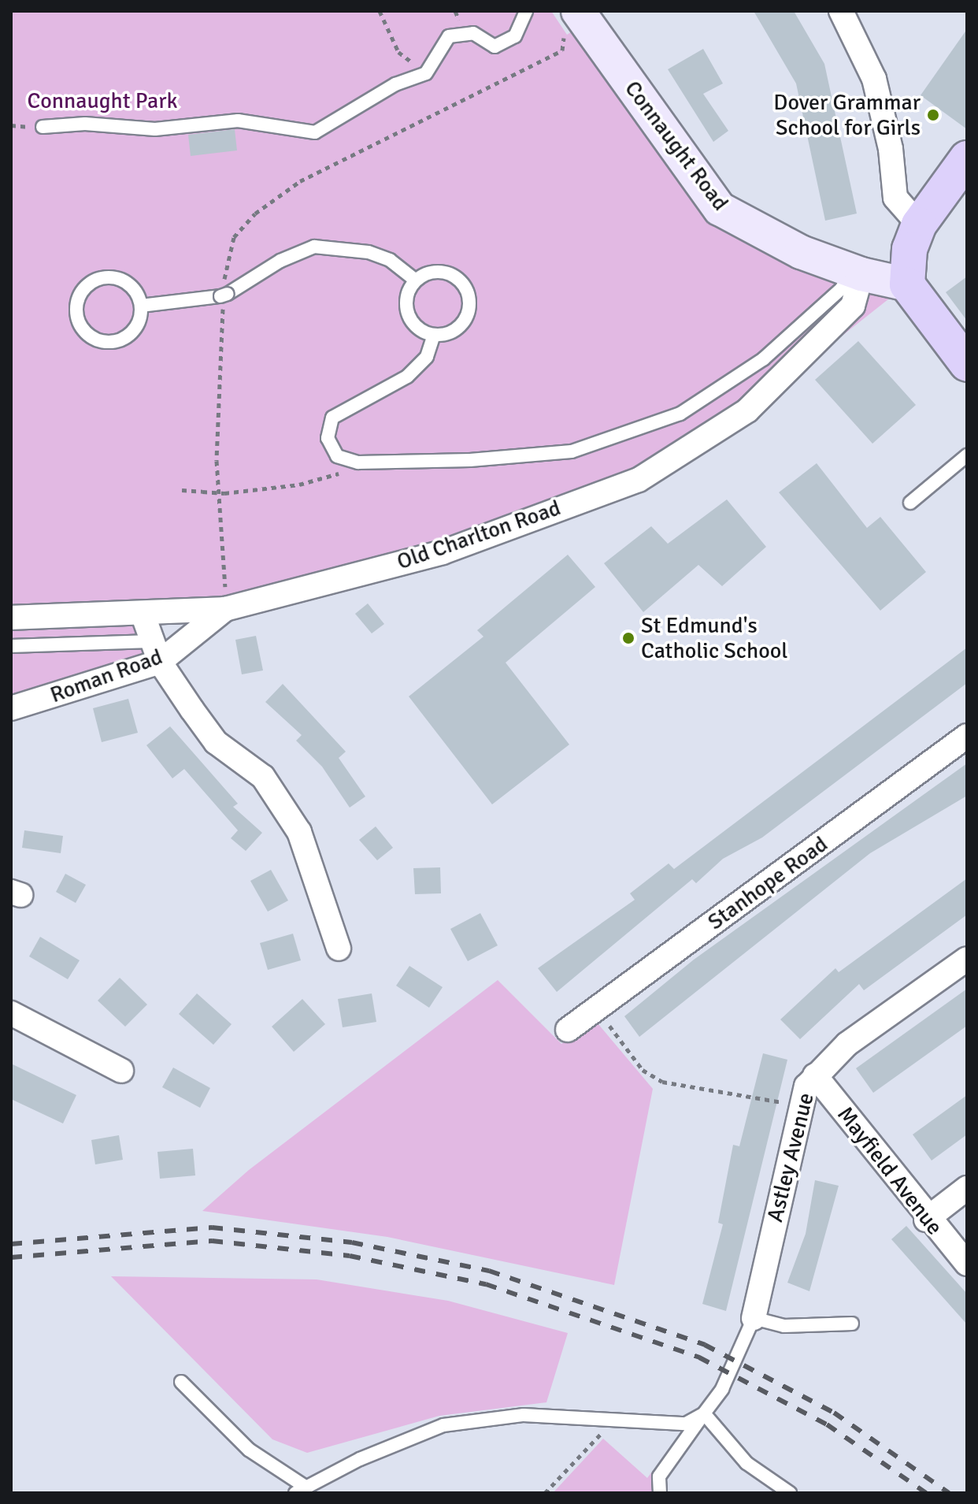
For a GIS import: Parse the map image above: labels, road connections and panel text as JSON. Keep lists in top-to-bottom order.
{
  "streets": {
    "street": [
      "Connaught Road",
      "Old Charlton Road",
      "Roman Road",
      "Stanhope Road",
      "Astley Avenue",
      "Mayfield Avenue"
    ]
  },
  "crossings": [
    ["Connaught Road", "Old Charlton Road"],
    ["Old Charlton Road", "Roman Road"],
    ["Astley Avenue", "Mayfield Avenue"]
  ],
  "parks": ["Connaught Park"],
  "places": ["Dover Grammar School for Girls", "St Edmund's Catholic School"]
}
